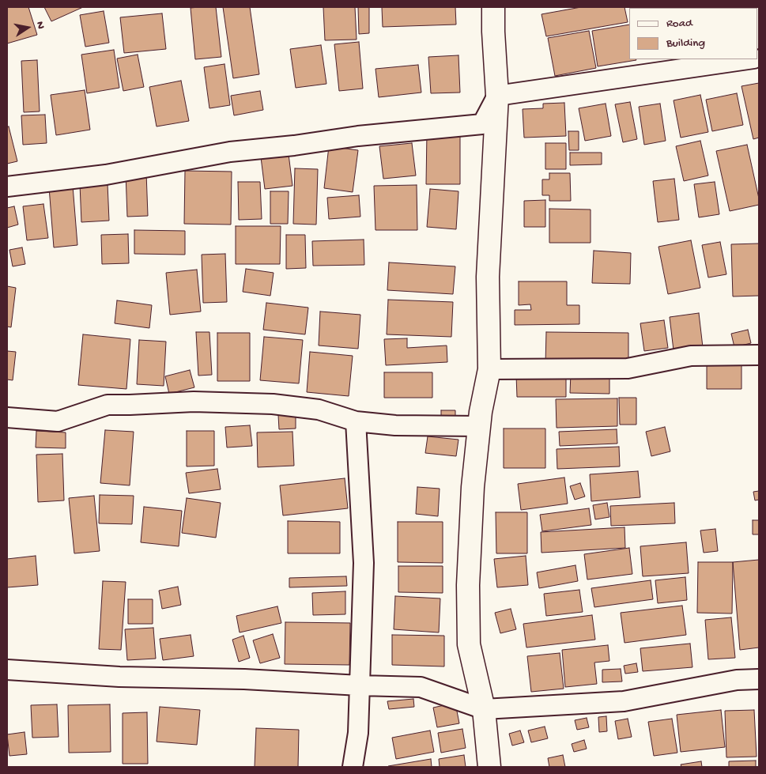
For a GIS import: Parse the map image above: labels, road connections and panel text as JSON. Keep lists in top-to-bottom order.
{
  "legend": ["Road", "Building"],
  "north": "right"
}
